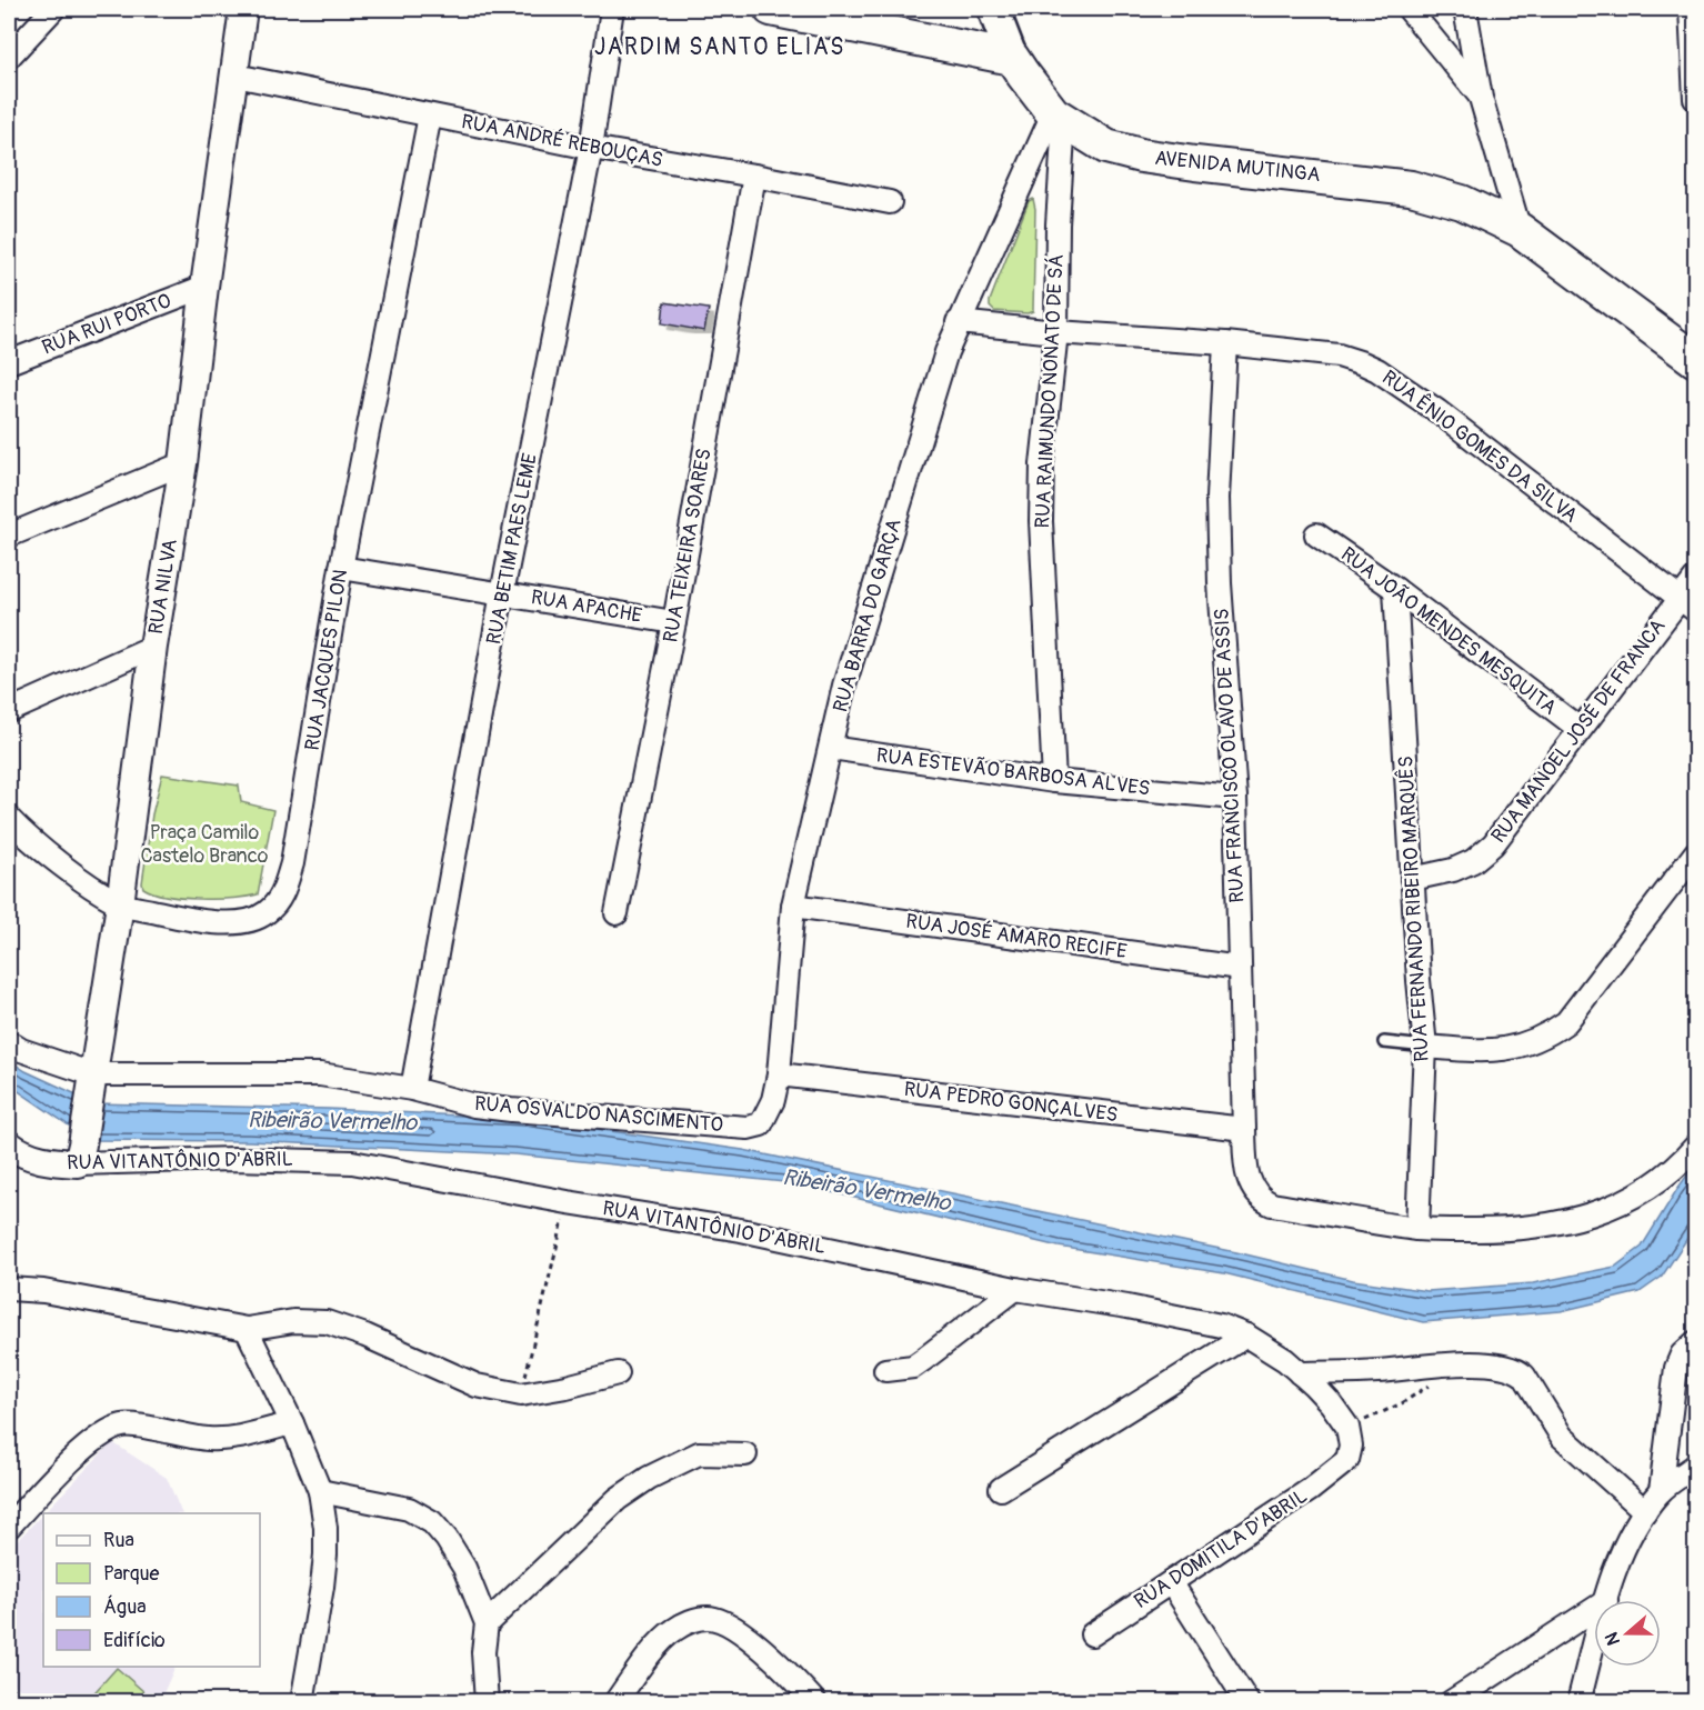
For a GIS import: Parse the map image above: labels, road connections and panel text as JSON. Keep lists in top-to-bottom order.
{
  "streets": {
    "main road": ["AVENIDA MUTINGA"],
    "street": [
      "RUA ANDRÉ REBOUÇAS",
      "RUA RUI PORTO",
      "RUA RAIMUNDO NONATO DE SÁ",
      "RUA ÊNIO GOMES DA SILVA",
      "RUA TEIXEIRA SOARES",
      "RUA BETIM PAES LEME",
      "RUA NILVA",
      "RUA APACHE",
      "RUA BARRA DO GARÇA",
      "RUA JOÃO MENDES MESQUITA",
      "RUA JACQUES PILON",
      "RUA MANOEL JOSÉ DE FRANCA",
      "RUA FRANCISCO OLAVO DE ASSIS",
      "RUA ESTEVÃO BARBOSA ALVES",
      "RUA FERNANDO RIBEIRO MARQUÊS",
      "RUA JOSÉ AMARO RECIFE",
      "RUA PEDRO GONÇALVES",
      "RUA OSVALDO NASCIMENTO",
      "RUA VITANTÔNIO D'ABRIL",
      "RUA DOMITILA D'ABRIL"
    ]
  },
  "crossings": [
    ["RUA ANDRÉ REBOUÇAS", "RUA TEIXEIRA SOARES"],
    ["RUA ANDRÉ REBOUÇAS", "RUA BETIM PAES LEME"],
    ["RUA ANDRÉ REBOUÇAS", "RUA NILVA"],
    ["RUA ANDRÉ REBOUÇAS", "RUA JACQUES PILON"],
    ["AVENIDA MUTINGA", "RUA RAIMUNDO NONATO DE SÁ"],
    ["AVENIDA MUTINGA", "RUA BARRA DO GARÇA"],
    ["RUA RUI PORTO", "RUA NILVA"],
    ["RUA RAIMUNDO NONATO DE SÁ", "RUA ÊNIO GOMES DA SILVA"],
    ["RUA RAIMUNDO NONATO DE SÁ", "RUA BARRA DO GARÇA"],
    ["RUA RAIMUNDO NONATO DE SÁ", "RUA ESTEVÃO BARBOSA ALVES"],
    ["RUA ÊNIO GOMES DA SILVA", "RUA BARRA DO GARÇA"],
    ["RUA ÊNIO GOMES DA SILVA", "RUA MANOEL JOSÉ DE FRANCA"],
    ["RUA ÊNIO GOMES DA SILVA", "RUA FRANCISCO OLAVO DE ASSIS"],
    ["RUA TEIXEIRA SOARES", "RUA APACHE"],
    ["RUA BETIM PAES LEME", "RUA APACHE"],
    ["RUA BETIM PAES LEME", "RUA OSVALDO NASCIMENTO"],
    ["RUA NILVA", "RUA JACQUES PILON"],
    ["RUA NILVA", "RUA OSVALDO NASCIMENTO"],
    ["RUA NILVA", "RUA VITANTÔNIO D'ABRIL"],
    ["RUA APACHE", "RUA JACQUES PILON"],
    ["RUA BARRA DO GARÇA", "RUA ESTEVÃO BARBOSA ALVES"],
    ["RUA BARRA DO GARÇA", "RUA JOSÉ AMARO RECIFE"],
    ["RUA BARRA DO GARÇA", "RUA PEDRO GONÇALVES"],
    ["RUA BARRA DO GARÇA", "RUA OSVALDO NASCIMENTO"],
    ["RUA JOÃO MENDES MESQUITA", "RUA MANOEL JOSÉ DE FRANCA"],
    ["RUA JOÃO MENDES MESQUITA", "RUA FERNANDO RIBEIRO MARQUÊS"],
    ["RUA MANOEL JOSÉ DE FRANCA", "RUA FERNANDO RIBEIRO MARQUÊS"],
    ["RUA FRANCISCO OLAVO DE ASSIS", "RUA ESTEVÃO BARBOSA ALVES"],
    ["RUA FRANCISCO OLAVO DE ASSIS", "RUA FERNANDO RIBEIRO MARQUÊS"],
    ["RUA FRANCISCO OLAVO DE ASSIS", "RUA JOSÉ AMARO RECIFE"],
    ["RUA FRANCISCO OLAVO DE ASSIS", "RUA PEDRO GONÇALVES"],
    ["RUA VITANTÔNIO D'ABRIL", "RUA DOMITILA D'ABRIL"]
  ],
  "districts": ["JARDIM SANTO ELIAS"],
  "water": ["Ribeirão Vermelho"],
  "parks": ["Praça Camilo Castelo Branco"],
  "legend": [
    "Rua",
    "Parque",
    "Água",
    "Edifício"
  ],
  "north": "left"
}
